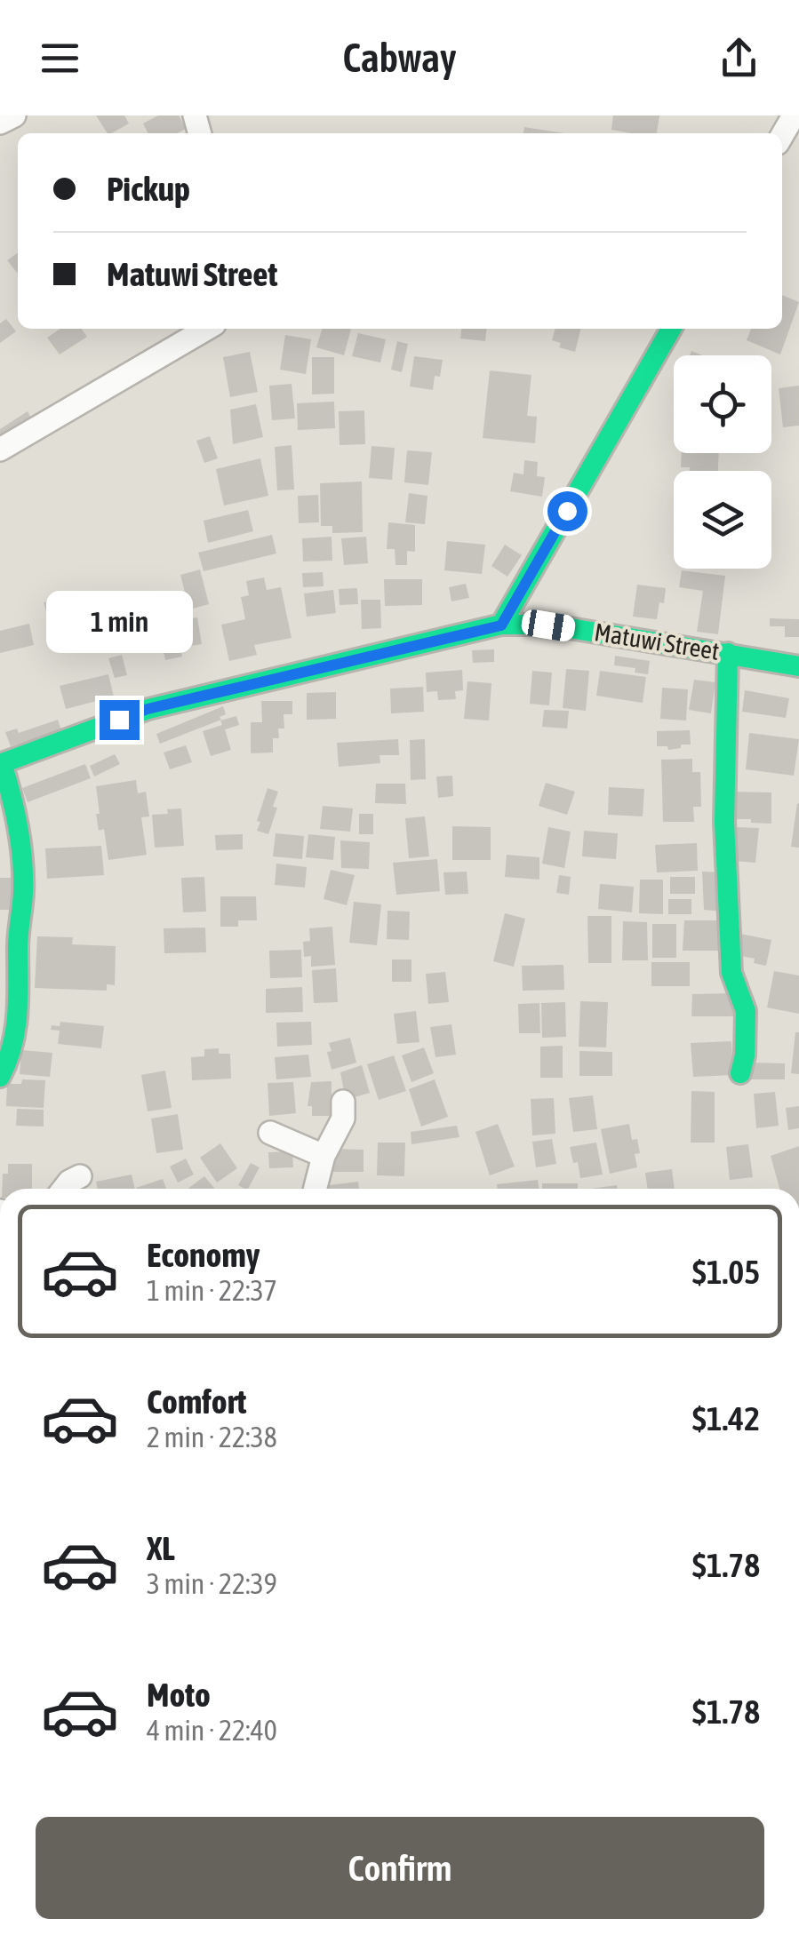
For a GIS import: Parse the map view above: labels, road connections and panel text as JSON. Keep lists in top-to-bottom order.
{
  "streets": {
    "street": ["Matuwi Street"]
  },
  "page": {
    "header": "Cabway",
    "banner": ["Pickup", "Matuwi Street"],
    "bubble": "1 min",
    "list": [
      {
        "name": "Economy",
        "note": "1 min · 22:37",
        "value": "$1.05"
      },
      {
        "name": "Comfort",
        "note": "2 min · 22:38",
        "value": "$1.42"
      },
      {
        "name": "XL",
        "note": "3 min · 22:39",
        "value": "$1.78"
      },
      {
        "name": "Moto",
        "note": "4 min · 22:40",
        "value": "$1.78"
      }
    ],
    "buttons": "Confirm"
  }
}
